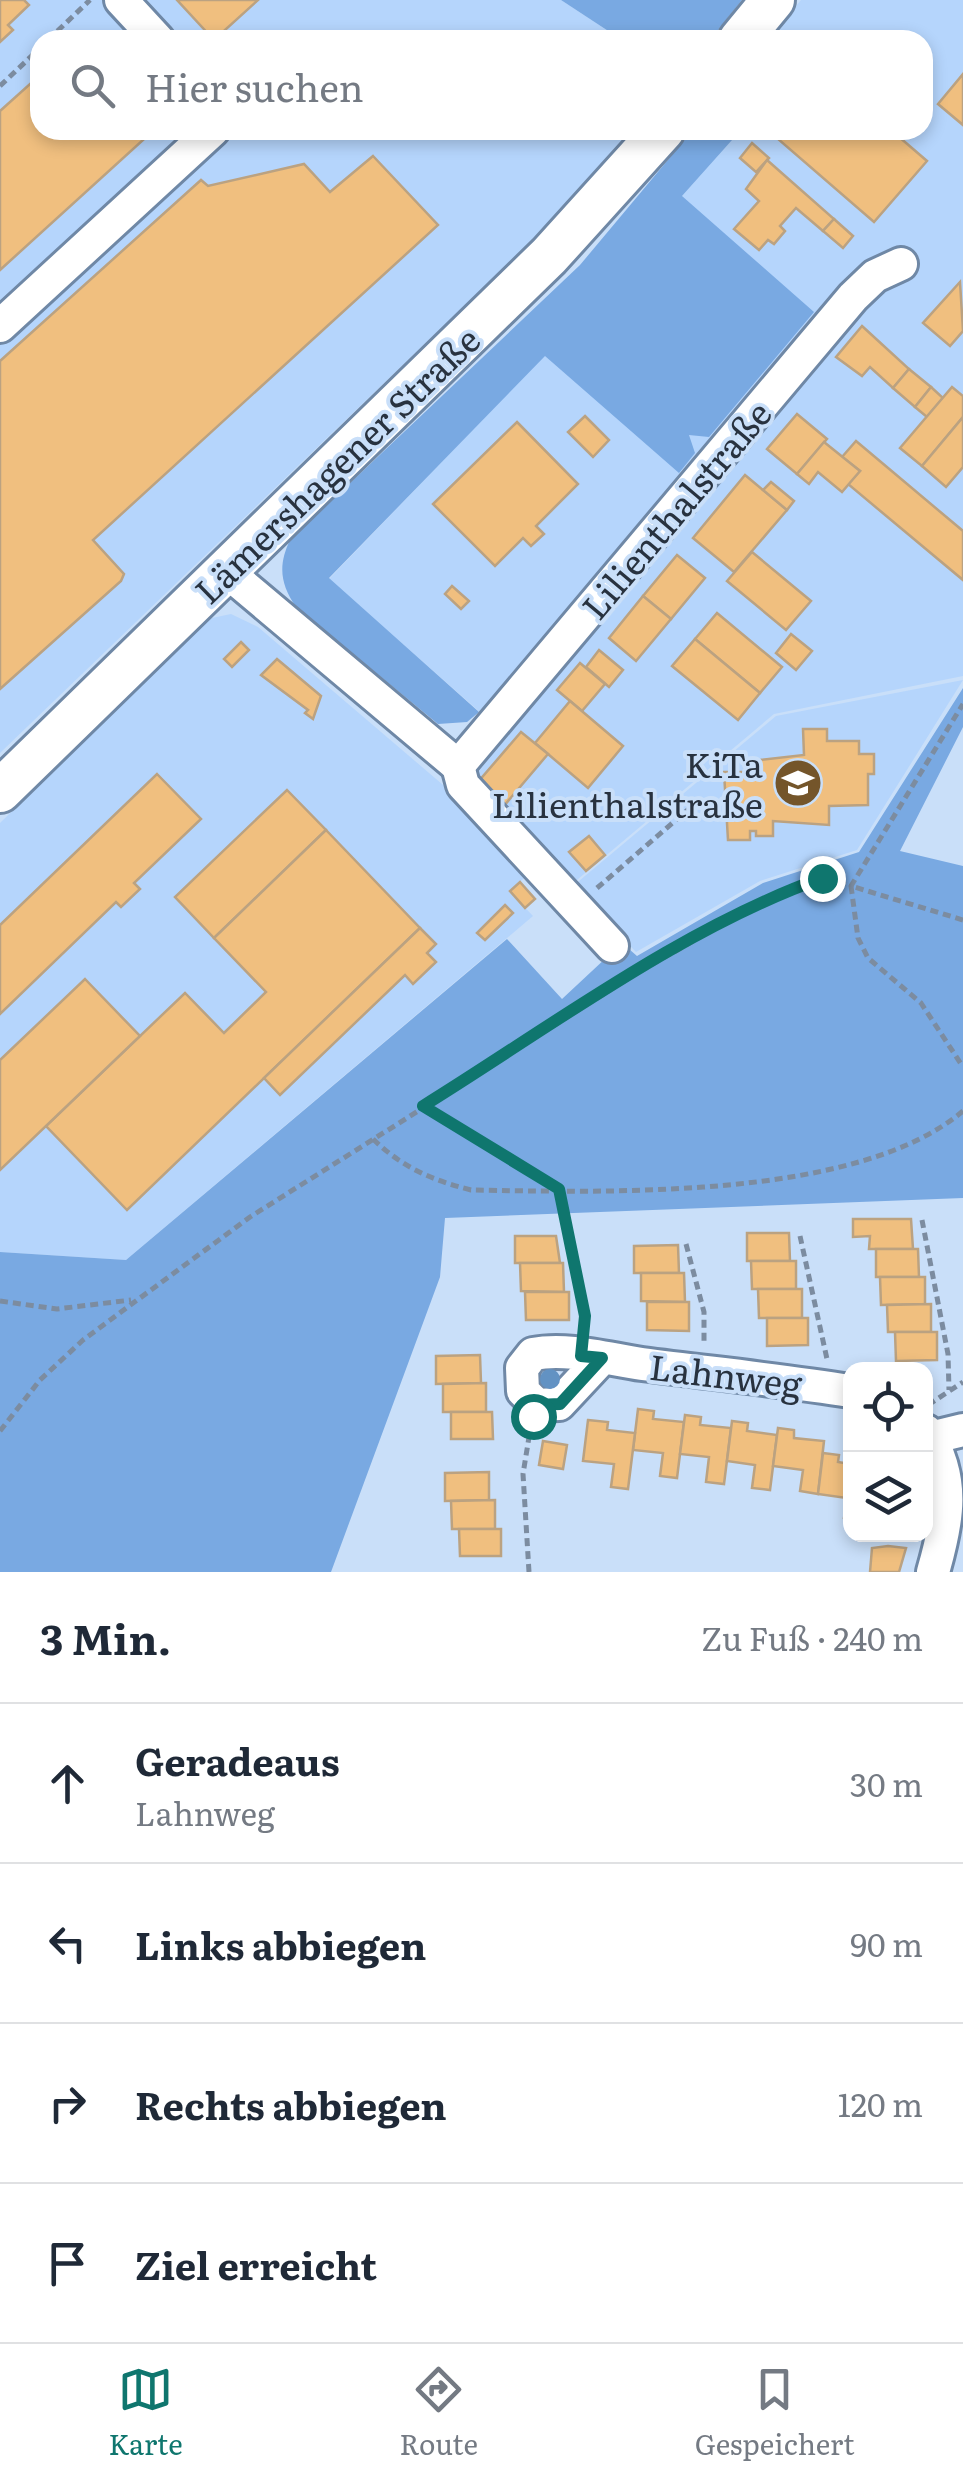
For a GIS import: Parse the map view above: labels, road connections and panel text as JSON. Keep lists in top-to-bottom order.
{
  "streets": {
    "main road": ["Lämershagener Straße"],
    "street": ["Lilienthalstraße", "Lahnweg"]
  },
  "places": {
    "school or university": ["KiTa Lilienthalstraße"]
  },
  "page": {
    "search": "Hier suchen",
    "heading": ["3 Min.", "Zu Fuß · 240 m"],
    "list": [
      ["Geradeaus", "Lahnweg", "30 m"],
      ["Links abbiegen", "90 m"],
      ["Rechts abbiegen", "120 m"],
      "Ziel erreicht"
    ],
    "nav": ["Karte", "Route", "Gespeichert"]
  }
}
